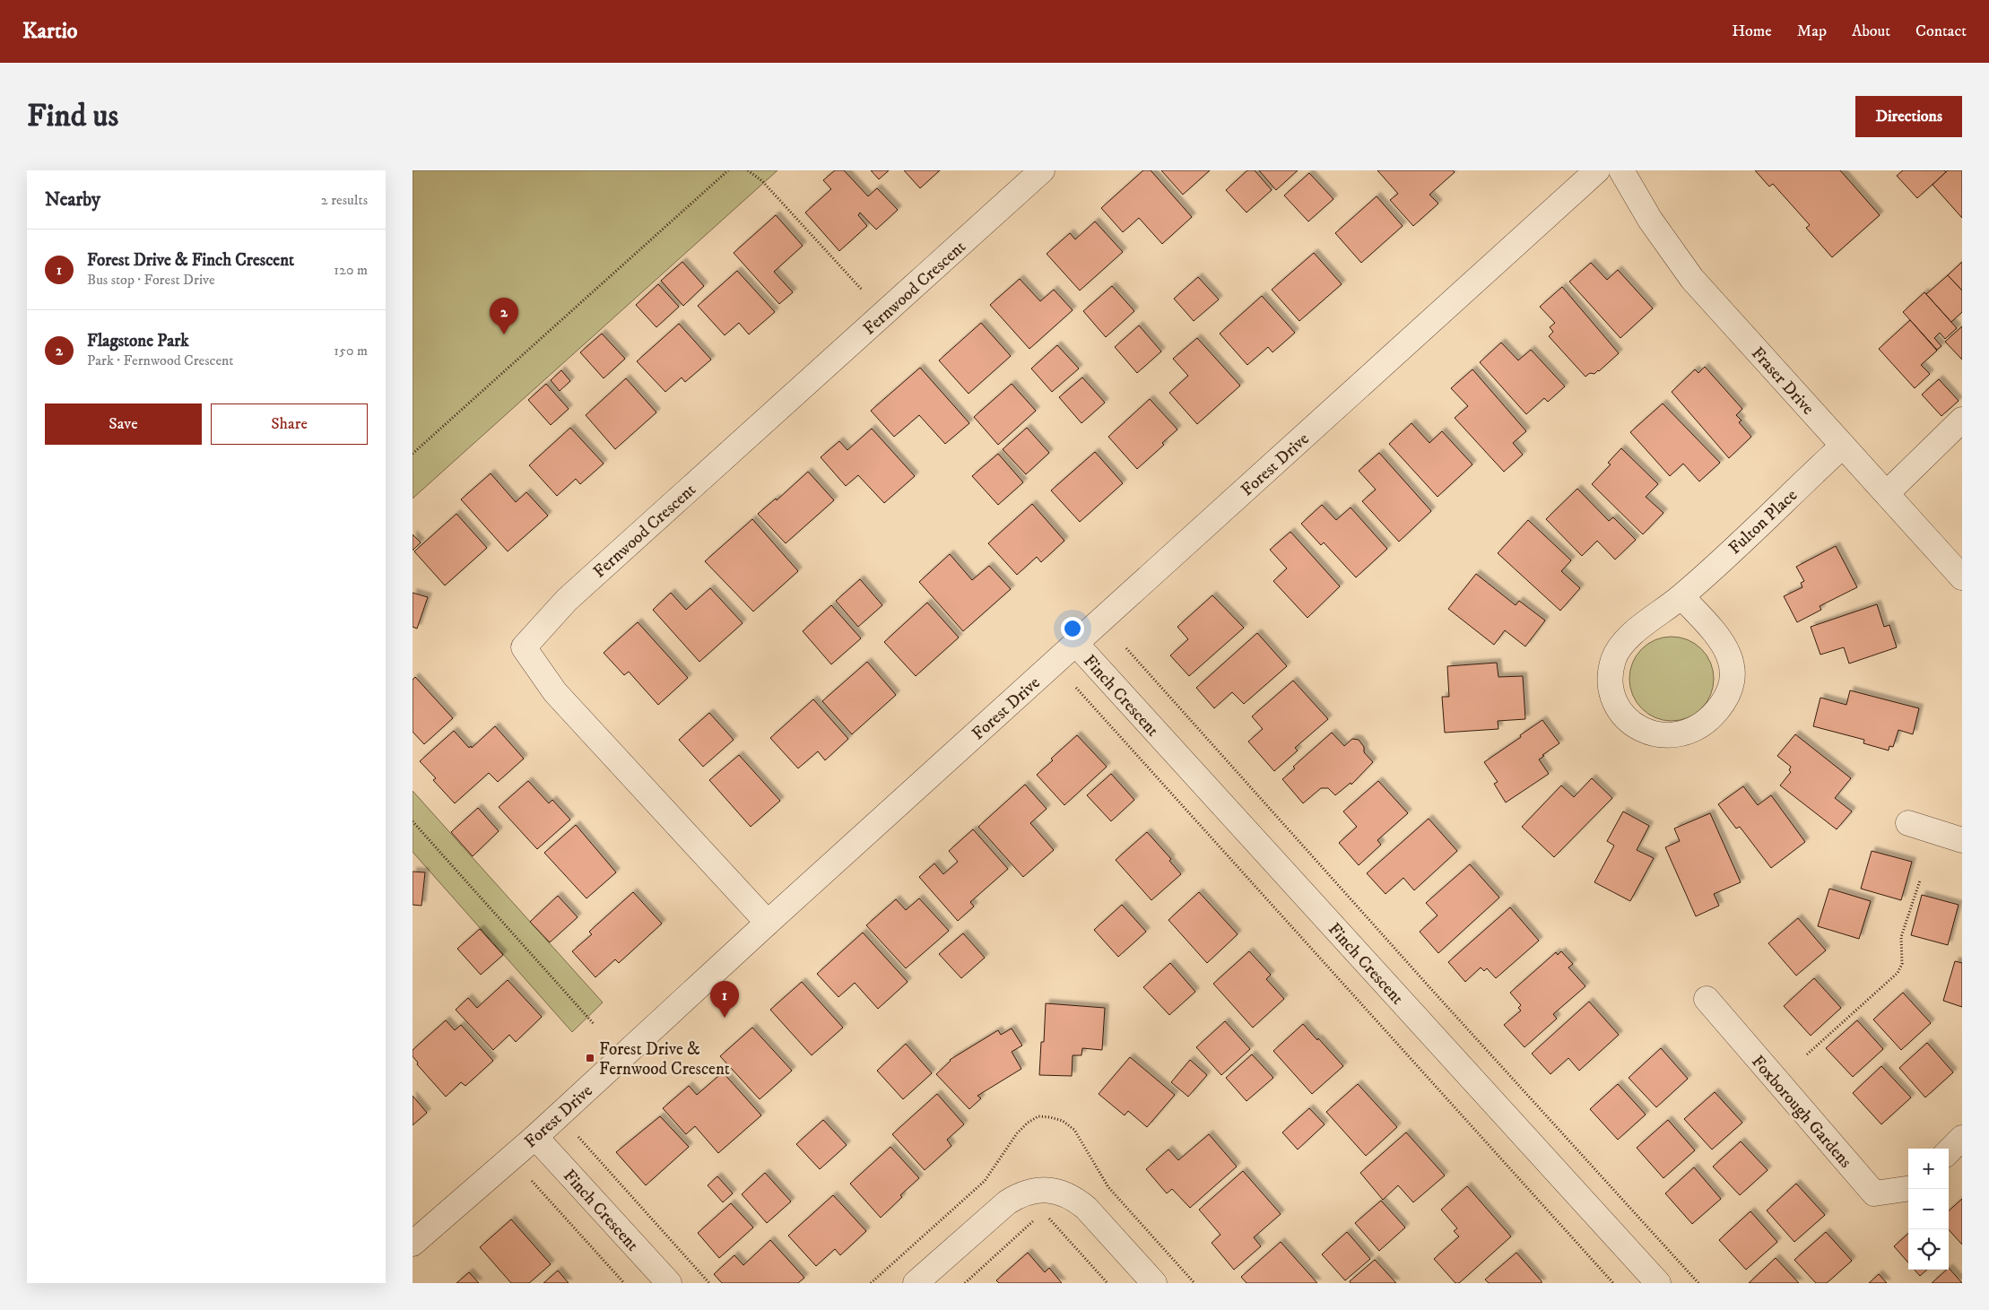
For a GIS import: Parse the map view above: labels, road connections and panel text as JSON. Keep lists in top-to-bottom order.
{
  "streets": {
    "street": [
      "Fernwood Crescent",
      "Fraser Drive",
      "Forest Drive",
      "Fulton Place",
      "Finch Crescent",
      "Foxborough Gardens"
    ]
  },
  "crossings": [
    ["Fernwood Crescent", "Forest Drive"],
    ["Fraser Drive", "Fulton Place"],
    ["Forest Drive", "Finch Crescent"]
  ],
  "places": {
    "transit": ["Forest Drive & Fernwood Crescent"]
  },
  "page": {
    "header": "Kartio",
    "nav": [
      "Home",
      "Map",
      "About",
      "Contact"
    ],
    "buttons": [
      "Directions",
      ["Save", "Share"]
    ],
    "title": "Find us",
    "heading": ["Nearby", "2 results"],
    "list": [
      {
        "mark": "1",
        "name": "Forest Drive & Finch Crescent",
        "note": "Bus stop · Forest Drive",
        "value": "120 m"
      },
      {
        "mark": "2",
        "name": "Flagstone Park",
        "note": "Park · Fernwood Crescent",
        "value": "150 m"
      }
    ],
    "pins": ["2", "1"],
    "map_buttons": ["+", "−"]
  }
}
